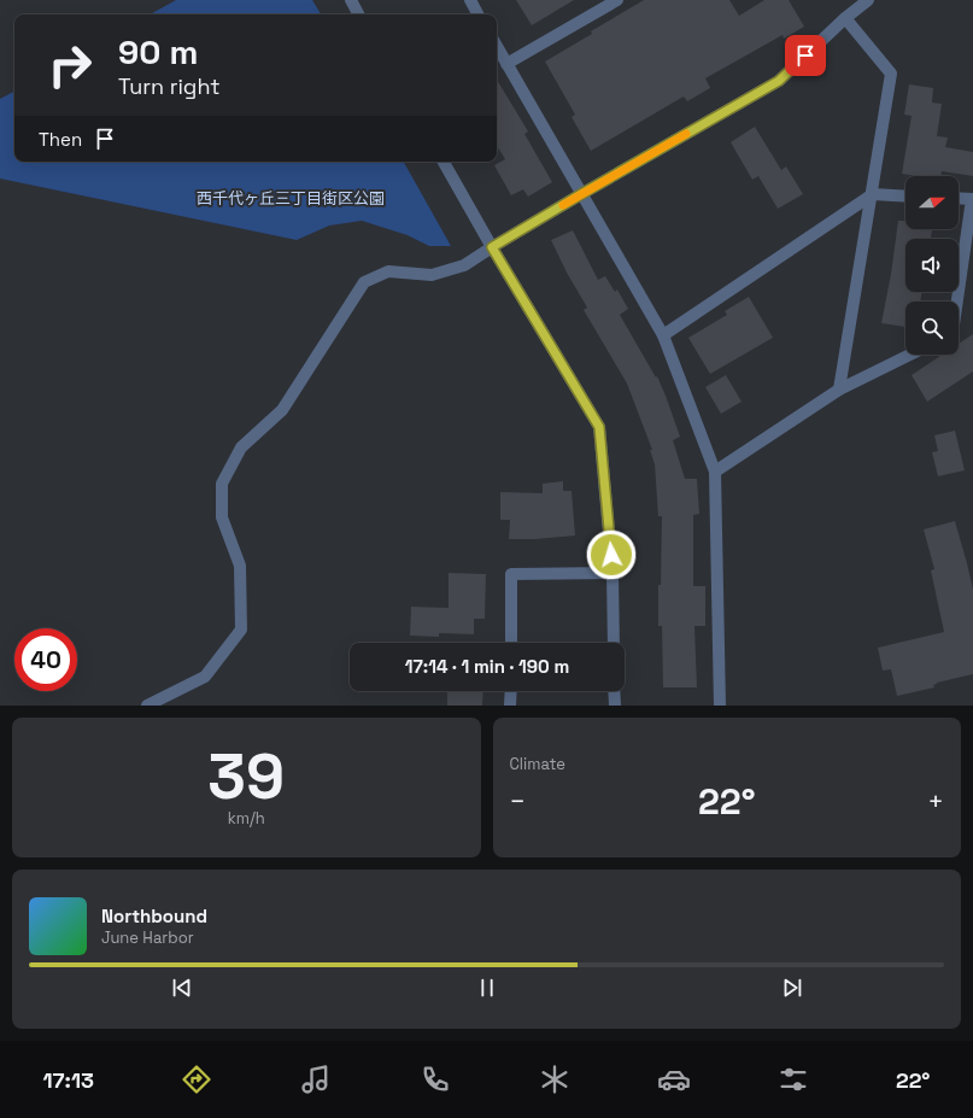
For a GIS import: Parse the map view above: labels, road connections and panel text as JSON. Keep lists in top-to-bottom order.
{
  "parks": ["西千代ヶ丘三丁目街区公園"],
  "north": "right",
  "page": {
    "turn": ["90 m", "Turn right"],
    "then": "Then",
    "limit": "40",
    "trip": "17:14 · 1 min · 190 m",
    "tile": [
      ["39", "km/h"],
      "Climate"
    ],
    "heat": ["−", "22°", "+"],
    "song": ["Northbound", "June Harbor"],
    "tabs": ["17:13", "22°"]
  }
}
